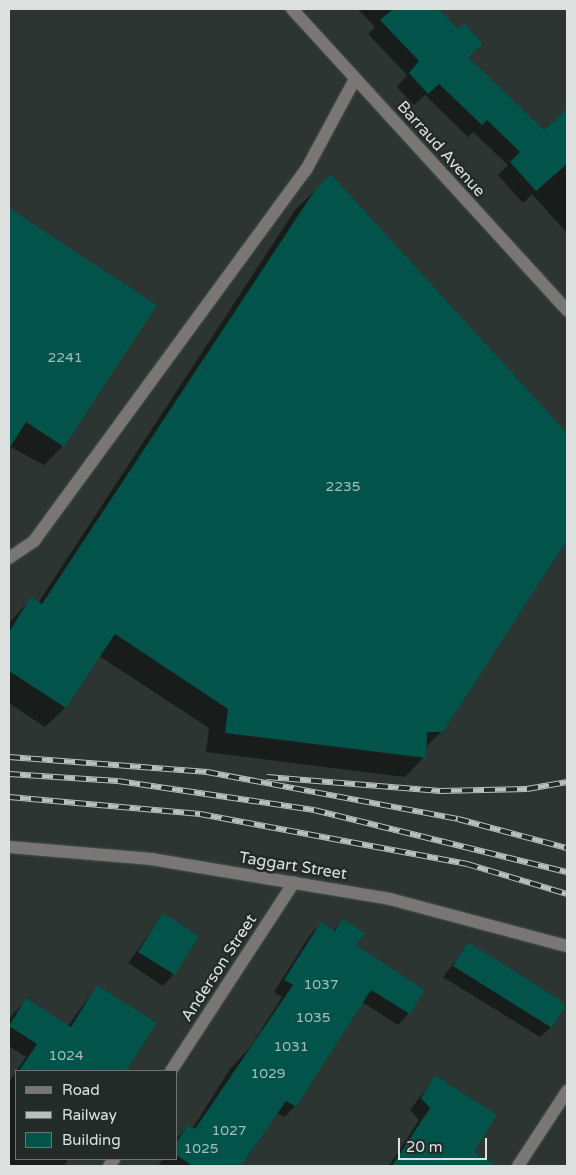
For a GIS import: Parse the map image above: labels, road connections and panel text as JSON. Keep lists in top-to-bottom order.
{
  "streets": {
    "street": ["Barraud Avenue", "Taggart Street", "Anderson Street"]
  },
  "crossings": [
    ["Taggart Street", "Anderson Street"]
  ],
  "house_numbers": [
    "2241",
    "2235",
    "1037",
    "1035",
    "1031",
    "1024",
    "1029",
    "1027",
    "1025"
  ],
  "legend": ["Road", "Railway", "Building"],
  "scale_bar": "20 m"
}
